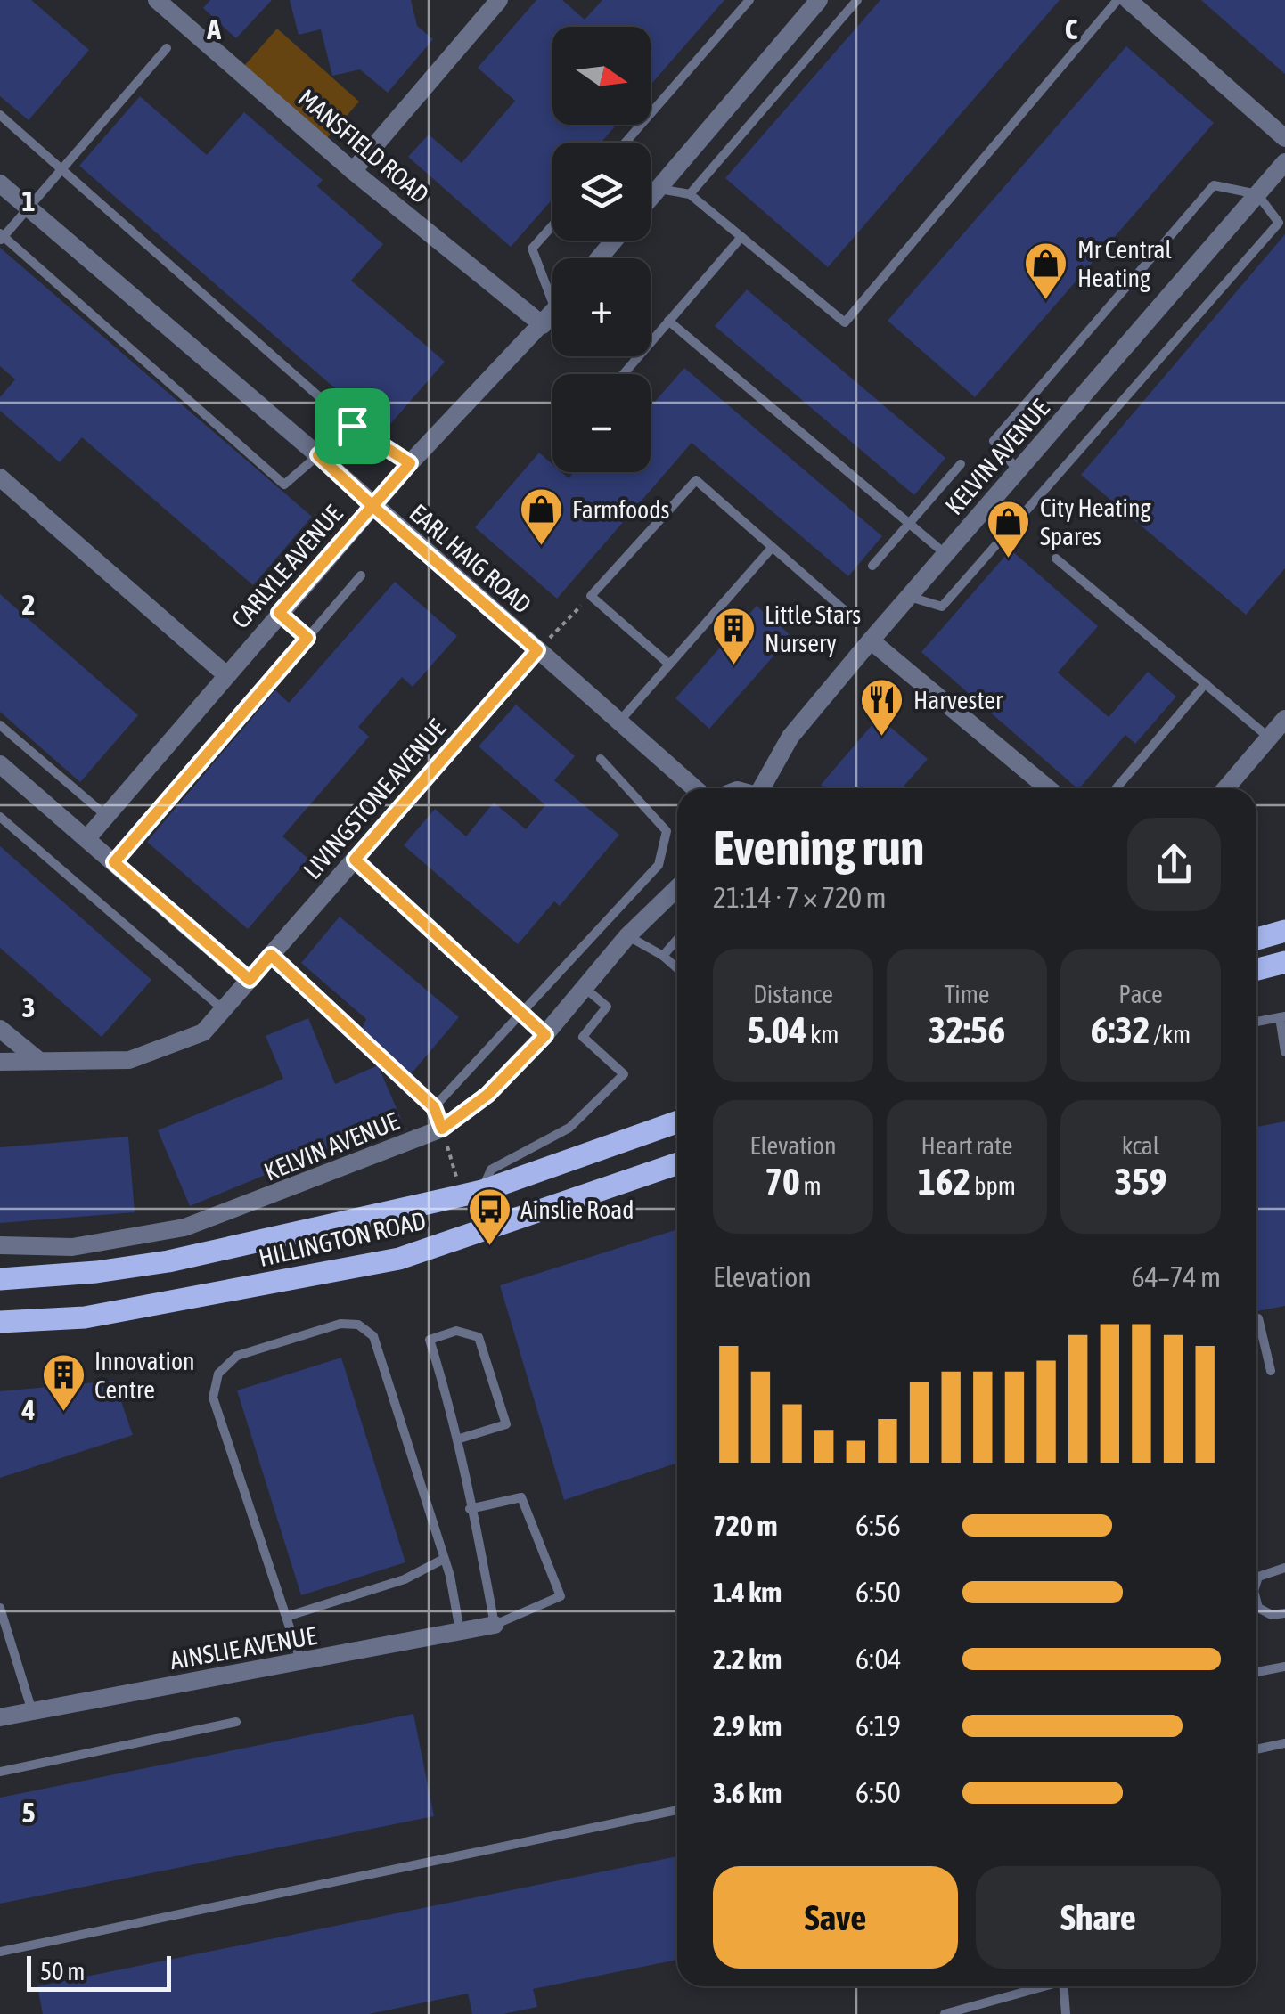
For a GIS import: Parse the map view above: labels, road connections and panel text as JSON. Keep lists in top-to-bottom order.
{
  "streets": {
    "main road": ["HILLINGTON ROAD"],
    "street": [
      "MANSFIELD ROAD",
      "KELVIN AVENUE",
      "EARL HAIG ROAD",
      "CARLYLE AVENUE",
      "LIVINGSTONE AVENUE",
      "AINSLIE AVENUE"
    ]
  },
  "crossings": [
    ["MANSFIELD ROAD", "CARLYLE AVENUE"],
    ["EARL HAIG ROAD", "CARLYLE AVENUE"],
    ["EARL HAIG ROAD", "LIVINGSTONE AVENUE"]
  ],
  "places": {
    "shop": ["Mr Central Heating", "Farmfoods", "City Heating Spares"],
    "building": ["Little Stars Nursery", "Innovation Centre"],
    "restaurant": ["Harvester"],
    "bus stop": ["Ainslie Road"]
  },
  "scale_bar": "50 m",
  "north": "right",
  "page": {
    "map_buttons": ["+", "−"],
    "heading": ["Evening run", "21:14 · 7 × 720 m"],
    "stats": [
      ["Distance", "5.04 km"],
      ["Time", "32:56"],
      ["Pace", "6:32 /km"],
      ["Elevation", "70 m"],
      ["Heart rate", "162 bpm"],
      ["kcal", "359"]
    ],
    "chart": ["Elevation", "64–74 m"],
    "list": [
      {
        "name": "720 m",
        "note": "6:56"
      },
      {
        "name": "1.4 km",
        "note": "6:50"
      },
      {
        "name": "2.2 km",
        "note": "6:04"
      },
      {
        "name": "2.9 km",
        "note": "6:19"
      },
      {
        "name": "3.6 km",
        "note": "6:50"
      }
    ],
    "buttons": ["Save", "Share"],
    "scale": "50 m"
  },
  "grid": {
    "columns": ["A", "C"],
    "rows": [
      "1",
      "2",
      "3",
      "4",
      "5"
    ]
  }
}
